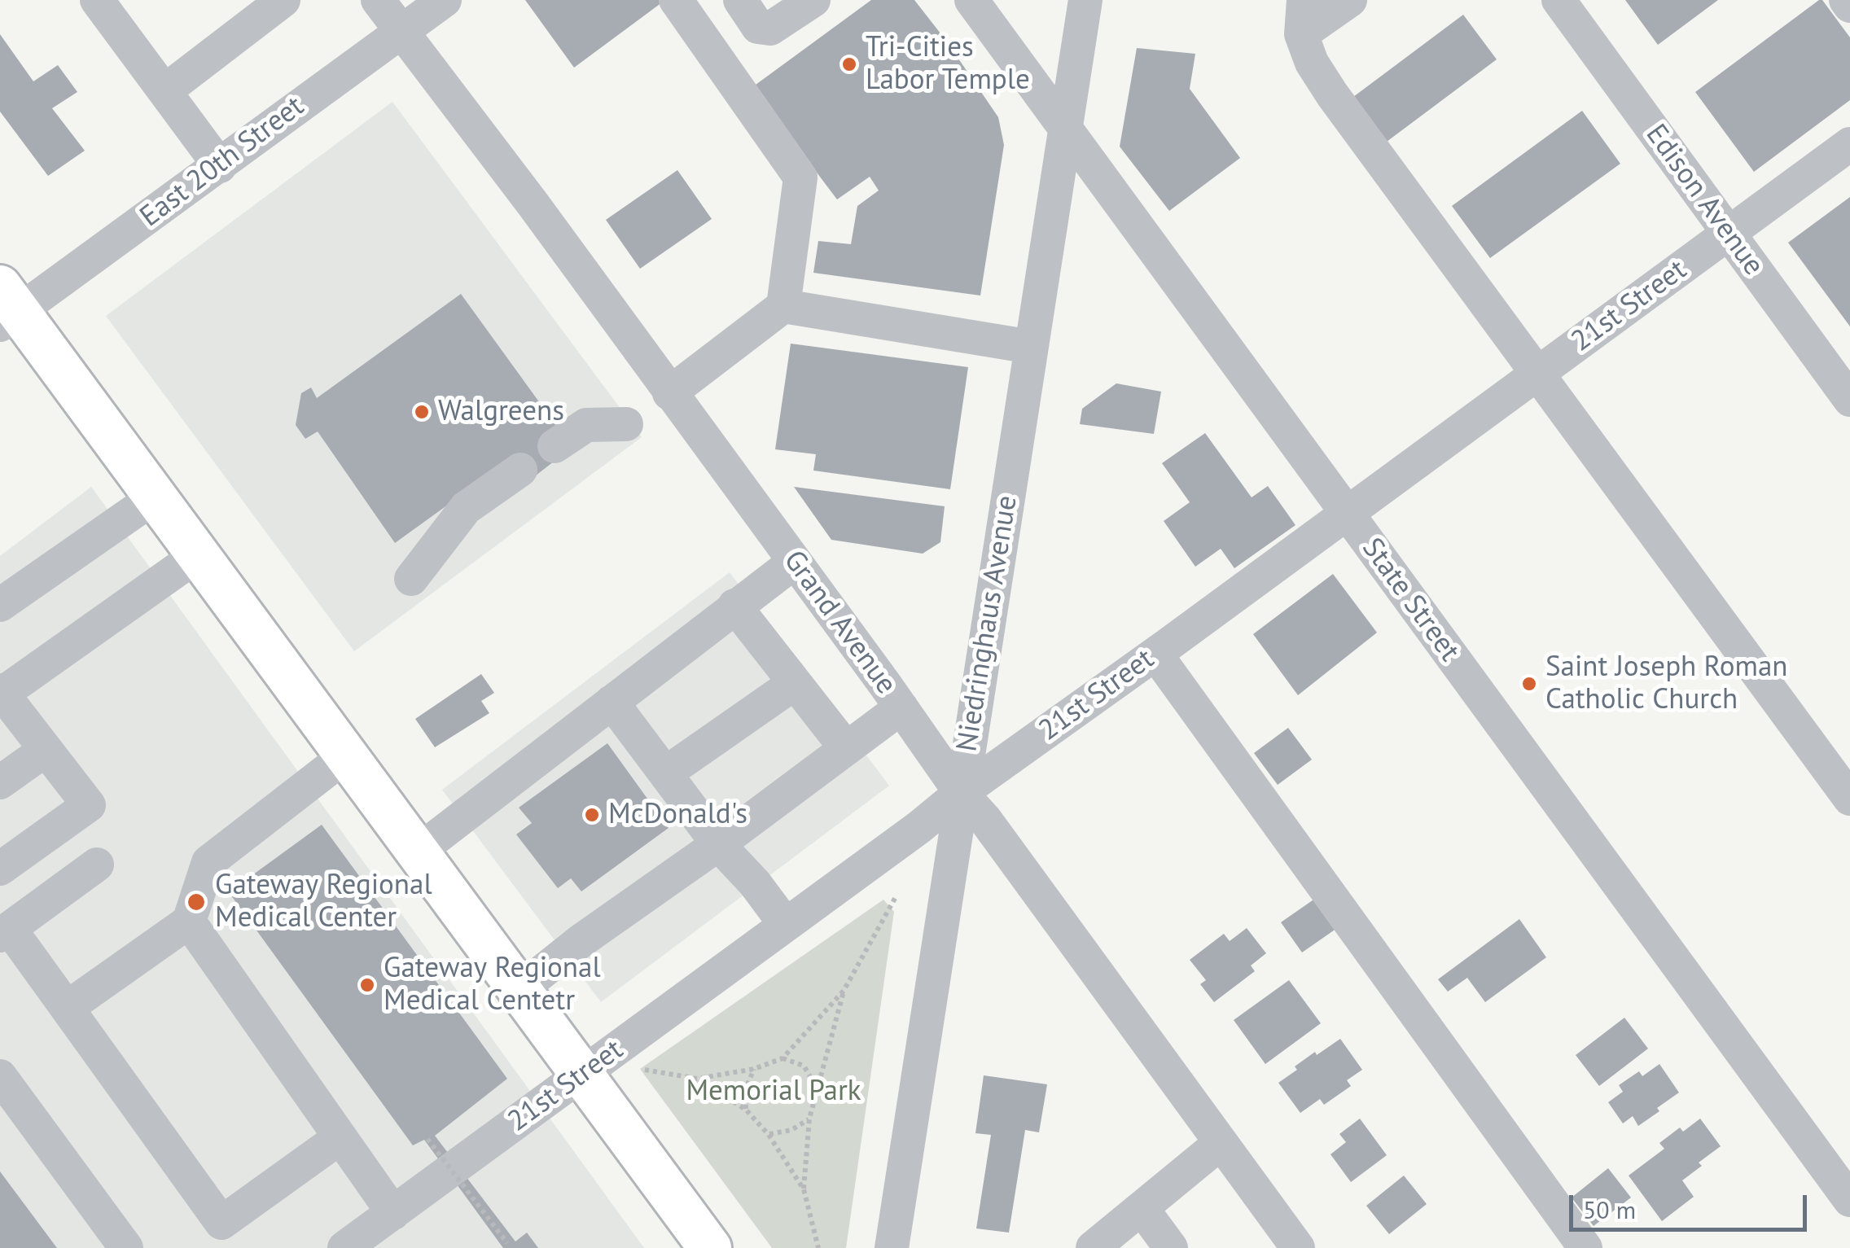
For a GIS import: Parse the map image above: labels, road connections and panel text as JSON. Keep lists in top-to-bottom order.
{
  "streets": {
    "street": [
      "East 20th Street",
      "Edison Avenue",
      "21st Street",
      "State Street",
      "Grand Avenue",
      "Niedringhaus Avenue"
    ]
  },
  "crossings": [
    ["East 20th Street", "Grand Avenue"],
    ["Edison Avenue", "21st Street"],
    ["21st Street", "State Street"],
    ["21st Street", "Grand Avenue"],
    ["21st Street", "Niedringhaus Avenue"],
    ["State Street", "Niedringhaus Avenue"],
    ["Grand Avenue", "Niedringhaus Avenue"]
  ],
  "parks": ["Memorial Park"],
  "places": [
    "Tri-Cities Labor Temple",
    "Walgreens",
    "Saint Joseph Roman Catholic Church",
    "McDonald's",
    "Gateway Regional Medical Center",
    "Gateway Regional Medical Centetr"
  ],
  "scale_bar": "50 m"
}
